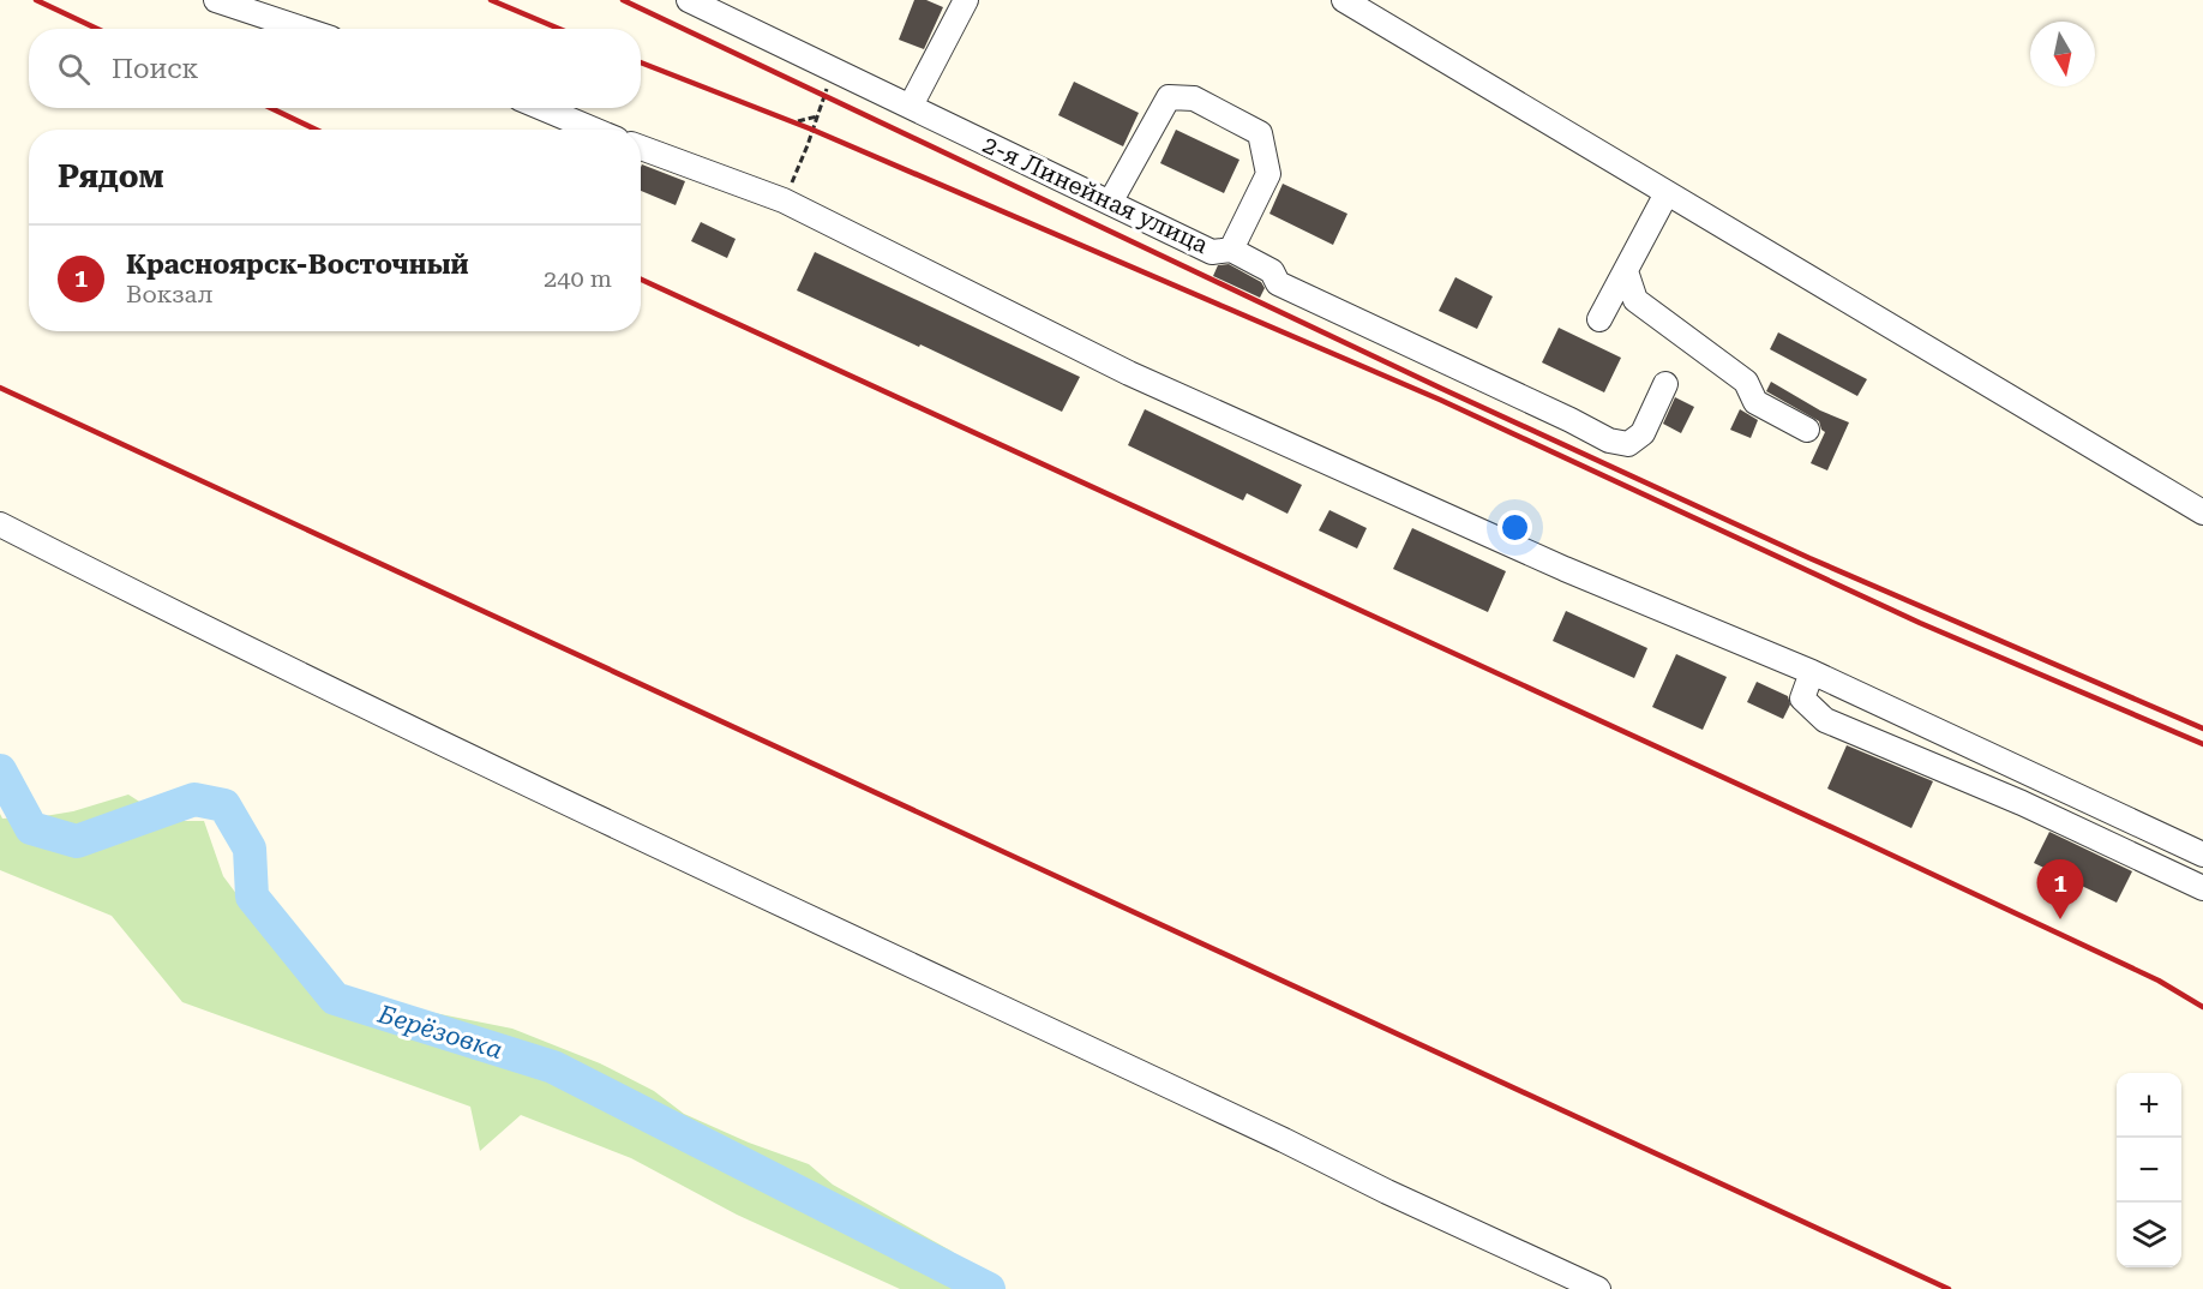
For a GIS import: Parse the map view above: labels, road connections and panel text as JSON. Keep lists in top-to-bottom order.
{
  "streets": {
    "street": ["2-я Линейная улица"]
  },
  "water": ["Берёзовка"],
  "north": "bottom",
  "page": {
    "search": "Поиск",
    "heading": "Рядом",
    "list": [
      {
        "mark": "1",
        "name": "Красноярск-Восточный",
        "note": "Вокзал",
        "value": "240 m"
      }
    ],
    "pins": "1",
    "map_buttons": ["+", "−"]
  }
}
